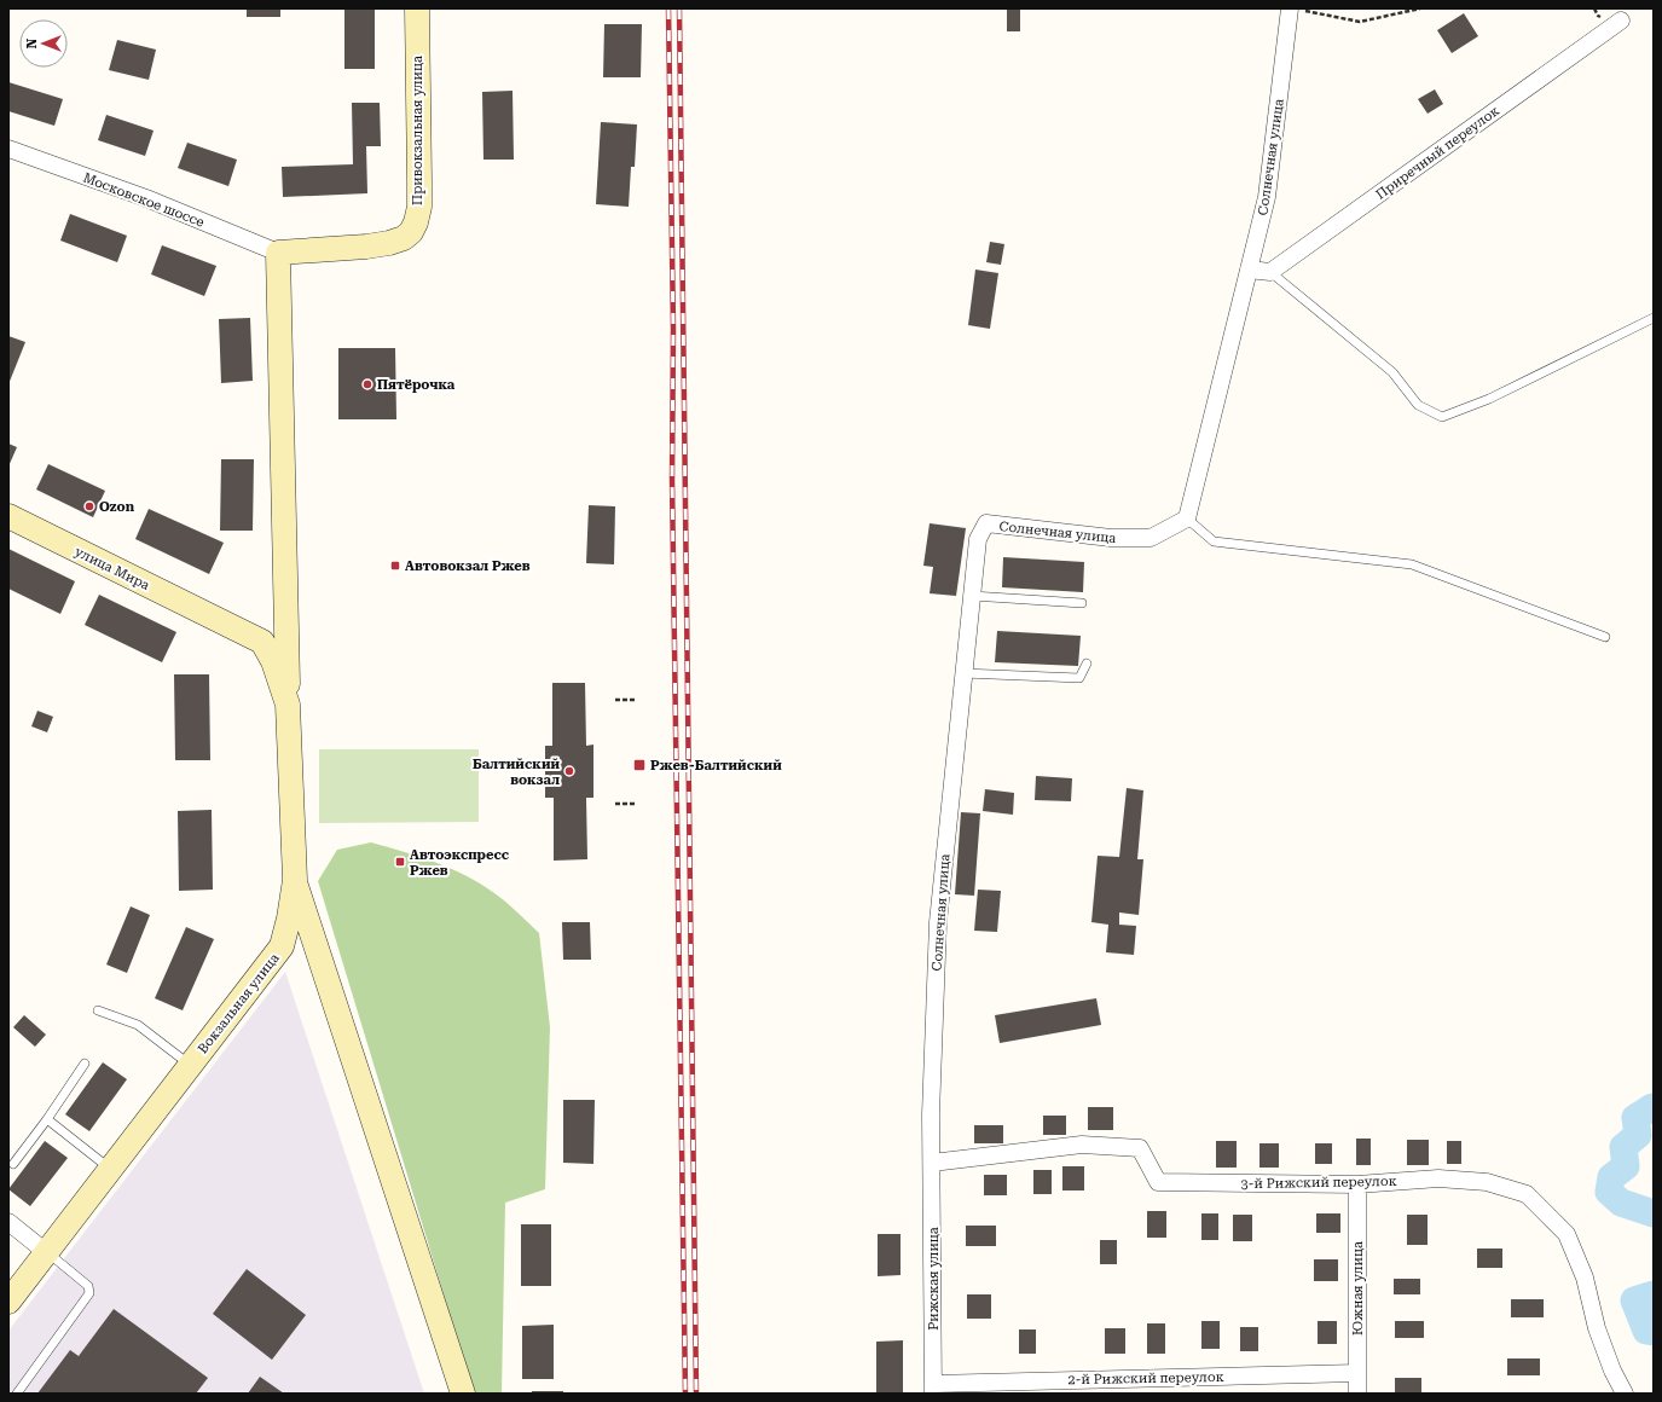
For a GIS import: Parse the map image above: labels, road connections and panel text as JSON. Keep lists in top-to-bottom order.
{
  "streets": {
    "street": [
      "Привокзальная улица",
      "Приречный переулок",
      "Солнечная улица",
      "Московское шоссе",
      "улица Мира",
      "Вокзальная улица",
      "3-й Рижский переулок",
      "Рижская улица",
      "Южная улица",
      "2-й Рижский переулок"
    ]
  },
  "crossings": [
    ["Привокзальная улица", "Московское шоссе"],
    ["Солнечная улица", "3-й Рижский переулок"],
    ["Солнечная улица", "Рижская улица"],
    ["улица Мира", "Вокзальная улица"],
    ["3-й Рижский переулок", "Рижская улица"],
    ["3-й Рижский переулок", "Южная улица"],
    ["Рижская улица", "2-й Рижский переулок"],
    ["Южная улица", "2-й Рижский переулок"]
  ],
  "places": {
    "other": ["Пятёрочка", "Ozon", "Балтийский вокзал"],
    "transit": ["Автовокзал Ржев", "Ржев-Балтийский", "Автоэкспресс Ржев"]
  },
  "north": "left"
}
